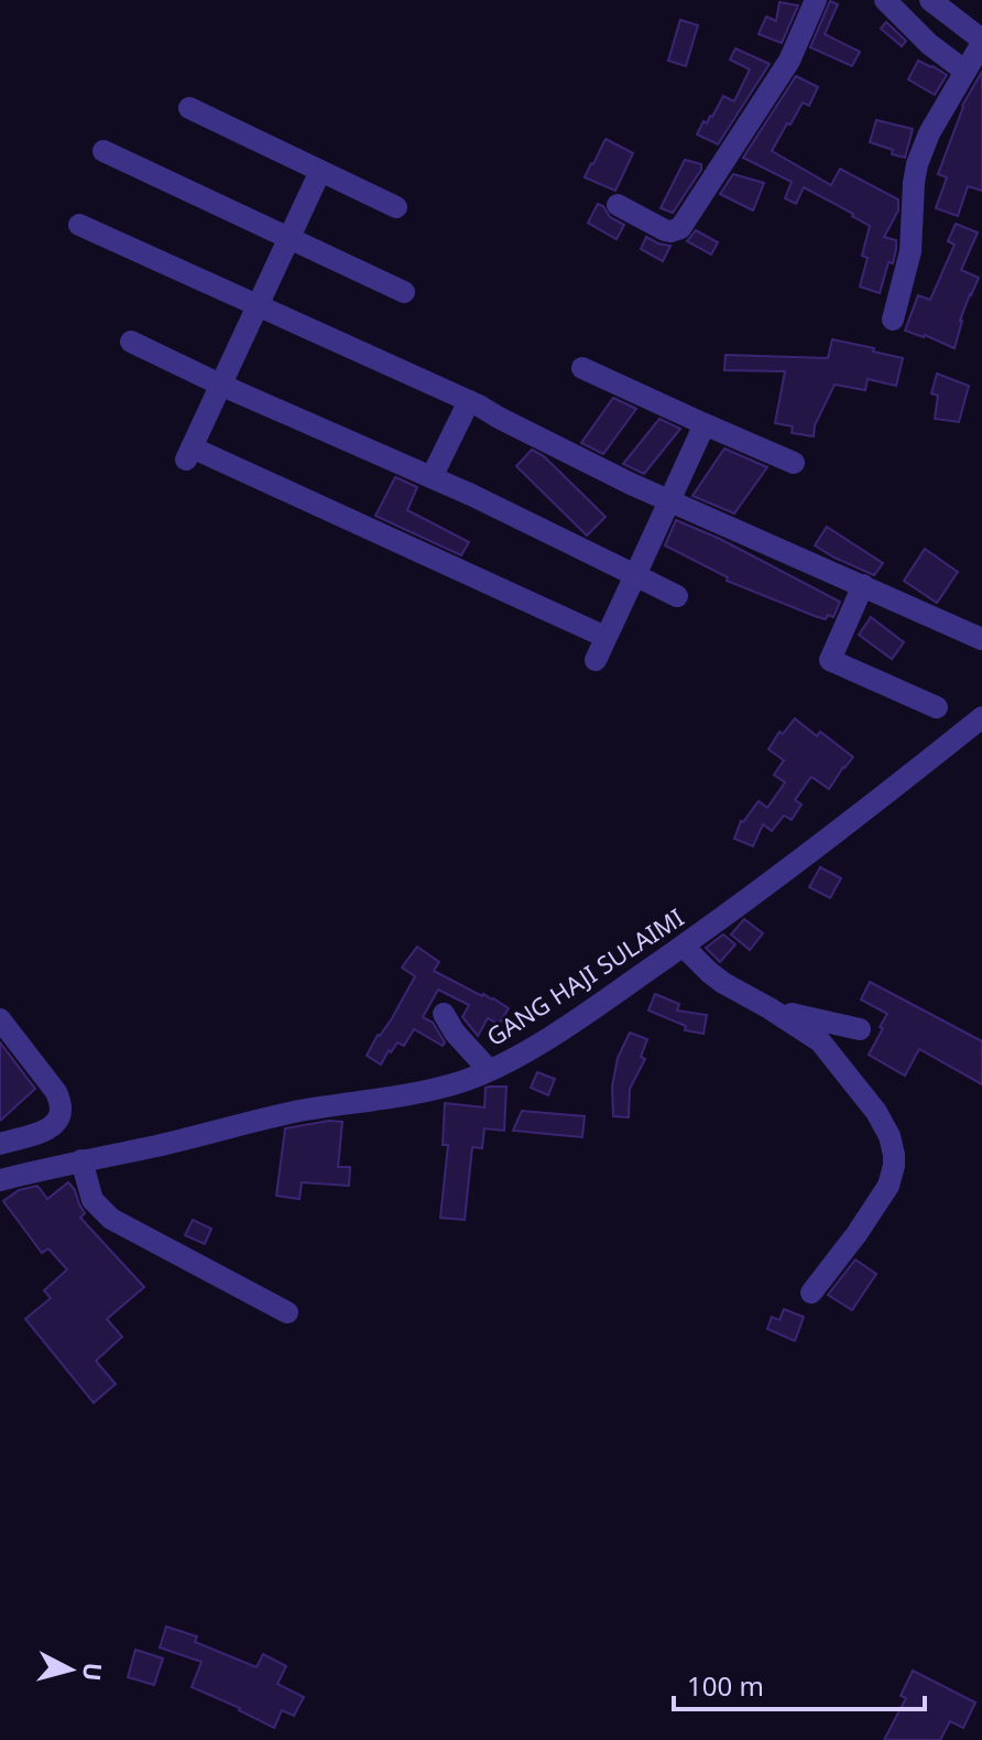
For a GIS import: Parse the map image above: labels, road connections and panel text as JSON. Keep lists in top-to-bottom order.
{
  "streets": {
    "street": ["GANG HAJI SULAIMI"]
  },
  "scale_bar": "100 m",
  "north": "right"
}
